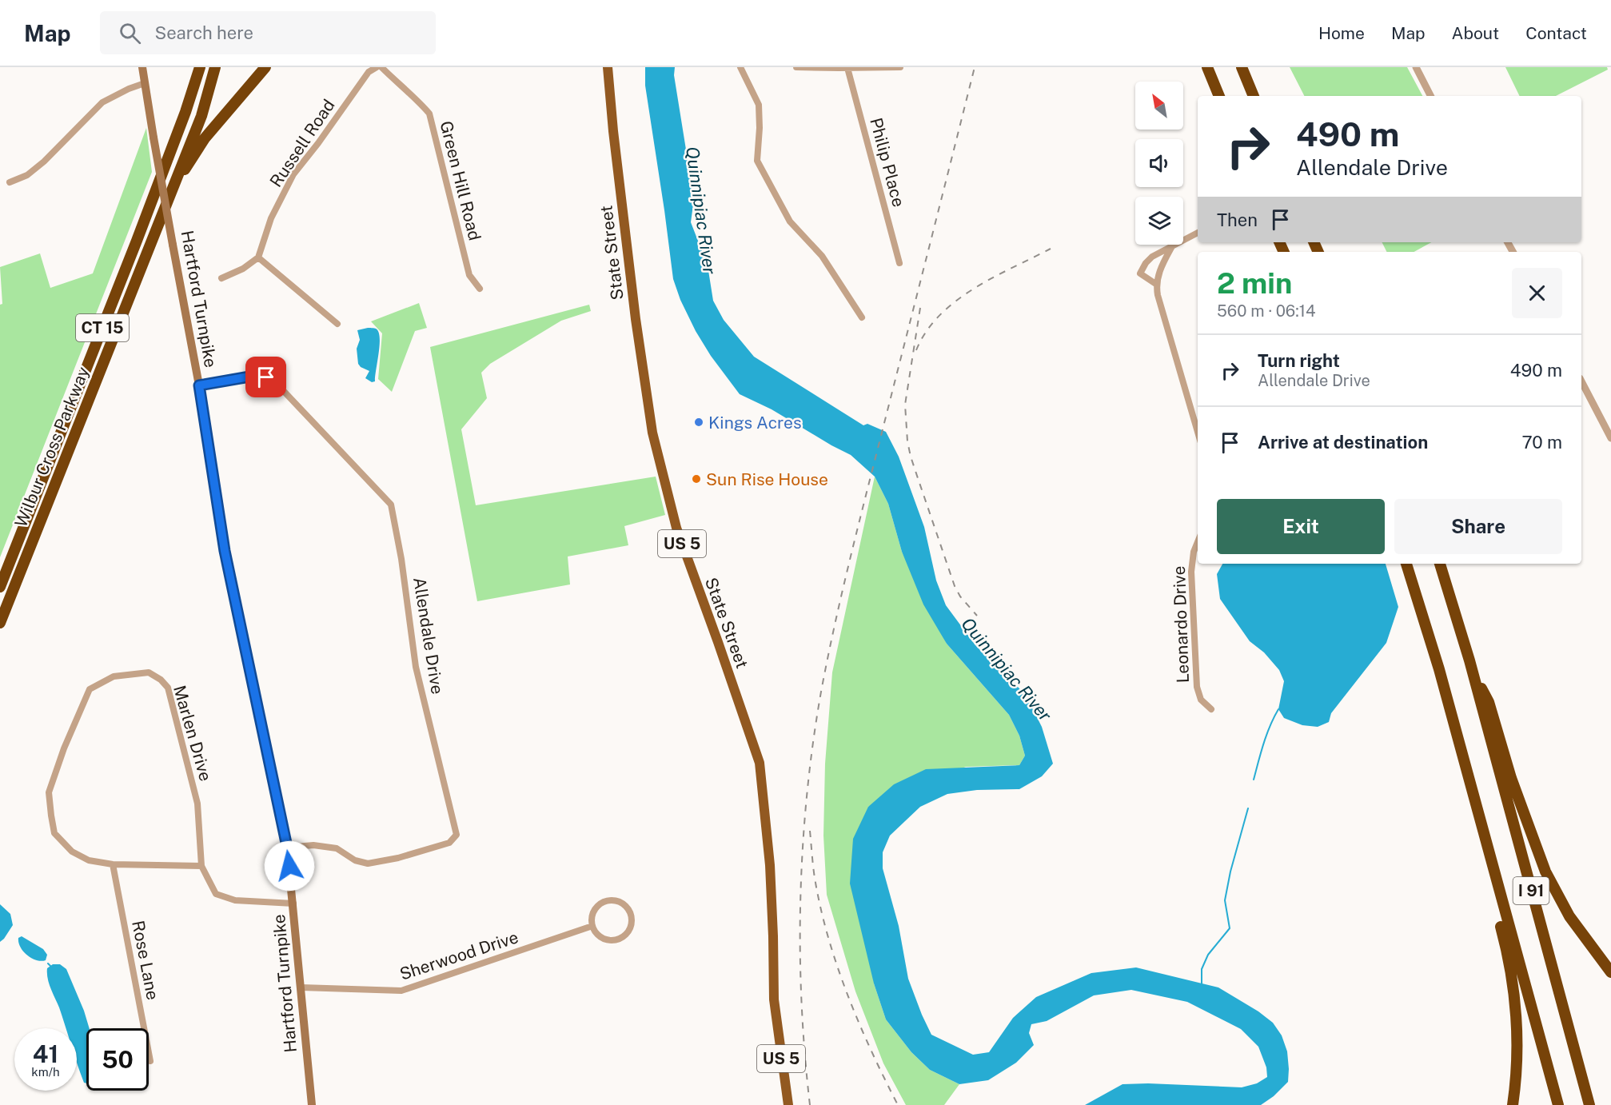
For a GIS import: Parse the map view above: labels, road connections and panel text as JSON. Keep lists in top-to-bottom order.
{
  "streets": {
    "highway": ["CT 15", "Wilbur Cross Parkway", "I 91"],
    "main road": ["State Street", "Hartford Turnpike", "US 5"],
    "street": [
      "Russell Road",
      "Philip Place",
      "Green Hill Road",
      "Leonardo Drive",
      "Allendale Drive",
      "Marlen Drive",
      "Sherwood Drive",
      "Rose Lane"
    ]
  },
  "crossings": [
    ["Hartford Turnpike", "Allendale Drive"],
    ["Hartford Turnpike", "Marlen Drive"],
    ["Hartford Turnpike", "Sherwood Drive"],
    ["Marlen Drive", "Rose Lane"]
  ],
  "water": ["Quinnipiac River"],
  "places": ["Kings Acres", "Sun Rise House"],
  "north": "top left",
  "page": {
    "header": "Map",
    "search": "Search here",
    "nav": [
      "Home",
      "Map",
      "About",
      "Contact"
    ],
    "turn": ["490 m", "Allendale Drive"],
    "then": "Then",
    "heading": ["2 min", "560 m · 06:14"],
    "list": [
      {
        "name": "Turn right",
        "note": "Allendale Drive",
        "value": "490 m"
      },
      {
        "name": "Arrive at destination",
        "value": "70 m"
      }
    ],
    "buttons": ["Exit", "Share"],
    "speed": "41 km/h",
    "limit": "50"
  }
}
